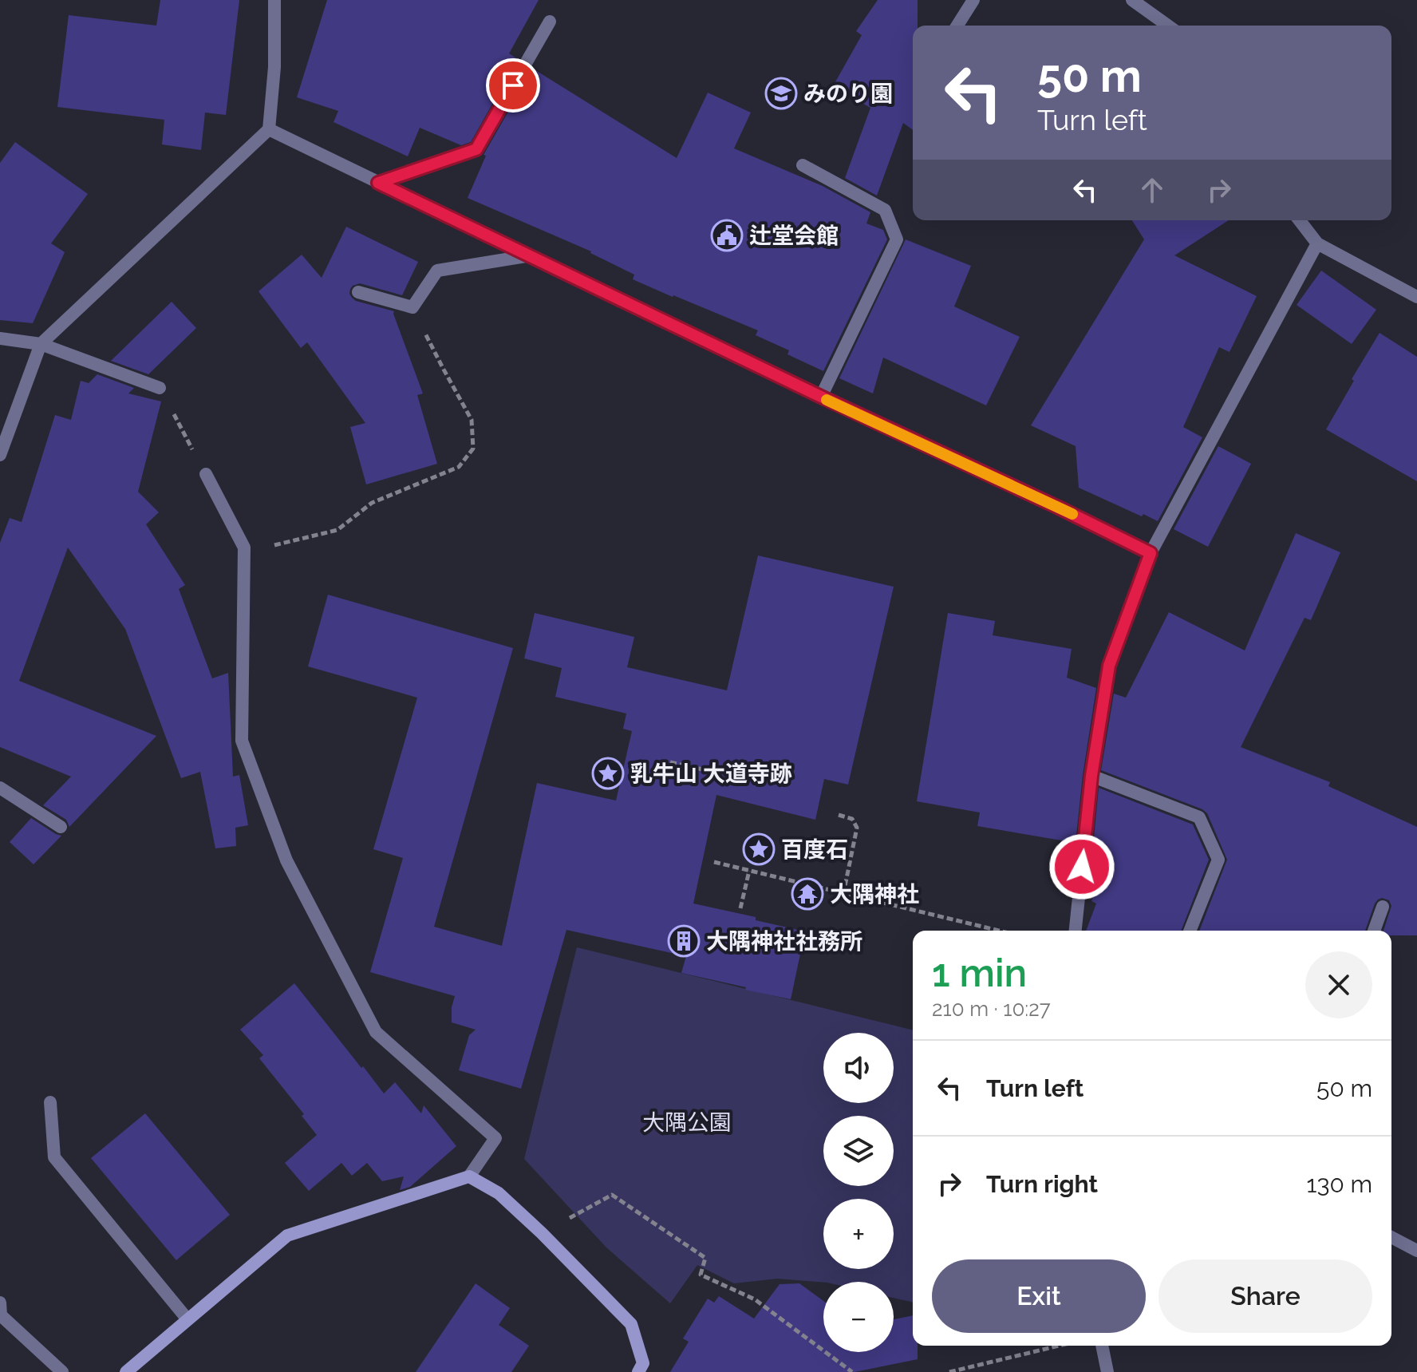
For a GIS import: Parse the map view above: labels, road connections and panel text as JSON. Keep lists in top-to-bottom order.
{
  "parks": ["大隅公園"],
  "places": {
    "school or university": ["みのり園"],
    "public building": ["辻堂会館"],
    "place": ["乳牛山 大道寺跡", "百度石"],
    "temple": ["大隅神社"],
    "building": ["大隅神社社務所"]
  },
  "page": {
    "turn": ["50 m", "Turn left"],
    "heading": ["1 min", "210 m · 10:27"],
    "map_buttons": ["+", "−"],
    "list": [
      {
        "name": "Turn left",
        "value": "50 m"
      },
      {
        "name": "Turn right",
        "value": "130 m"
      }
    ],
    "buttons": ["Exit", "Share"]
  }
}
